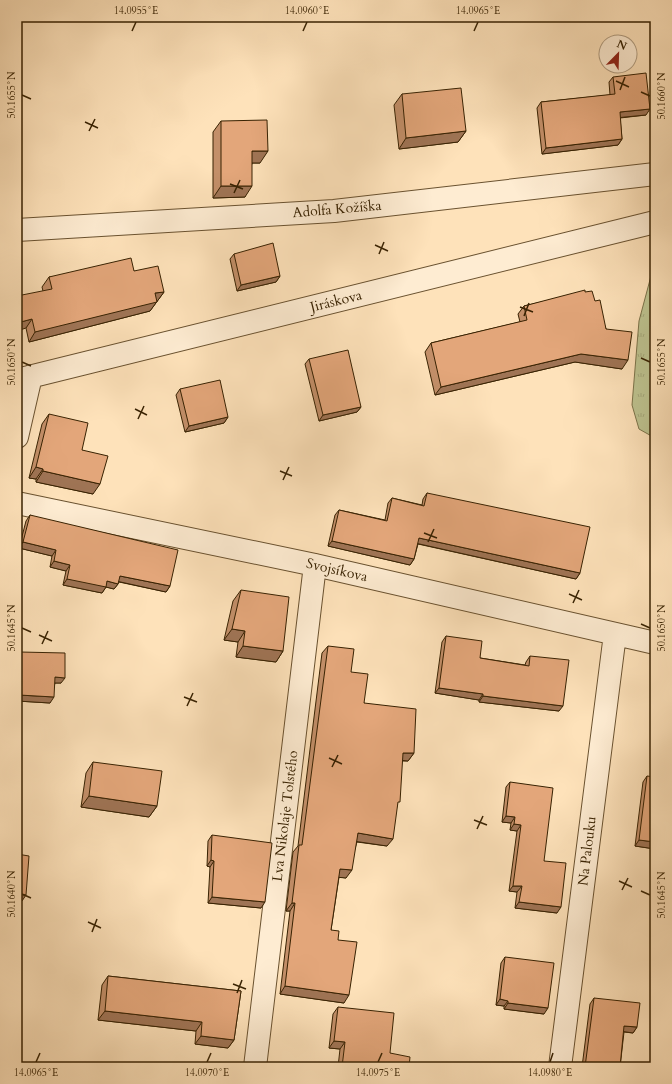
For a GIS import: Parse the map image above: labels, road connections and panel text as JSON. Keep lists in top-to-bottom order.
{
  "streets": {
    "street": [
      "Adolfa Kožíška",
      "Jiráskova",
      "Svojsíkova",
      "Lva Nikolaje Tolstého",
      "Na Palouku"
    ]
  },
  "crossings": [
    ["Svojsíkova", "Lva Nikolaje Tolstého"],
    ["Svojsíkova", "Na Palouku"]
  ],
  "north": "top right",
  "coordinates": [
    "14.0955°E",
    "14.0960°E",
    "14.0965°E",
    "50.1655°N",
    "50.1660°N",
    "50.1650°N",
    "50.1645°N",
    "50.1640°N",
    "14.0970°E",
    "14.0975°E",
    "14.0980°E"
  ]
}
